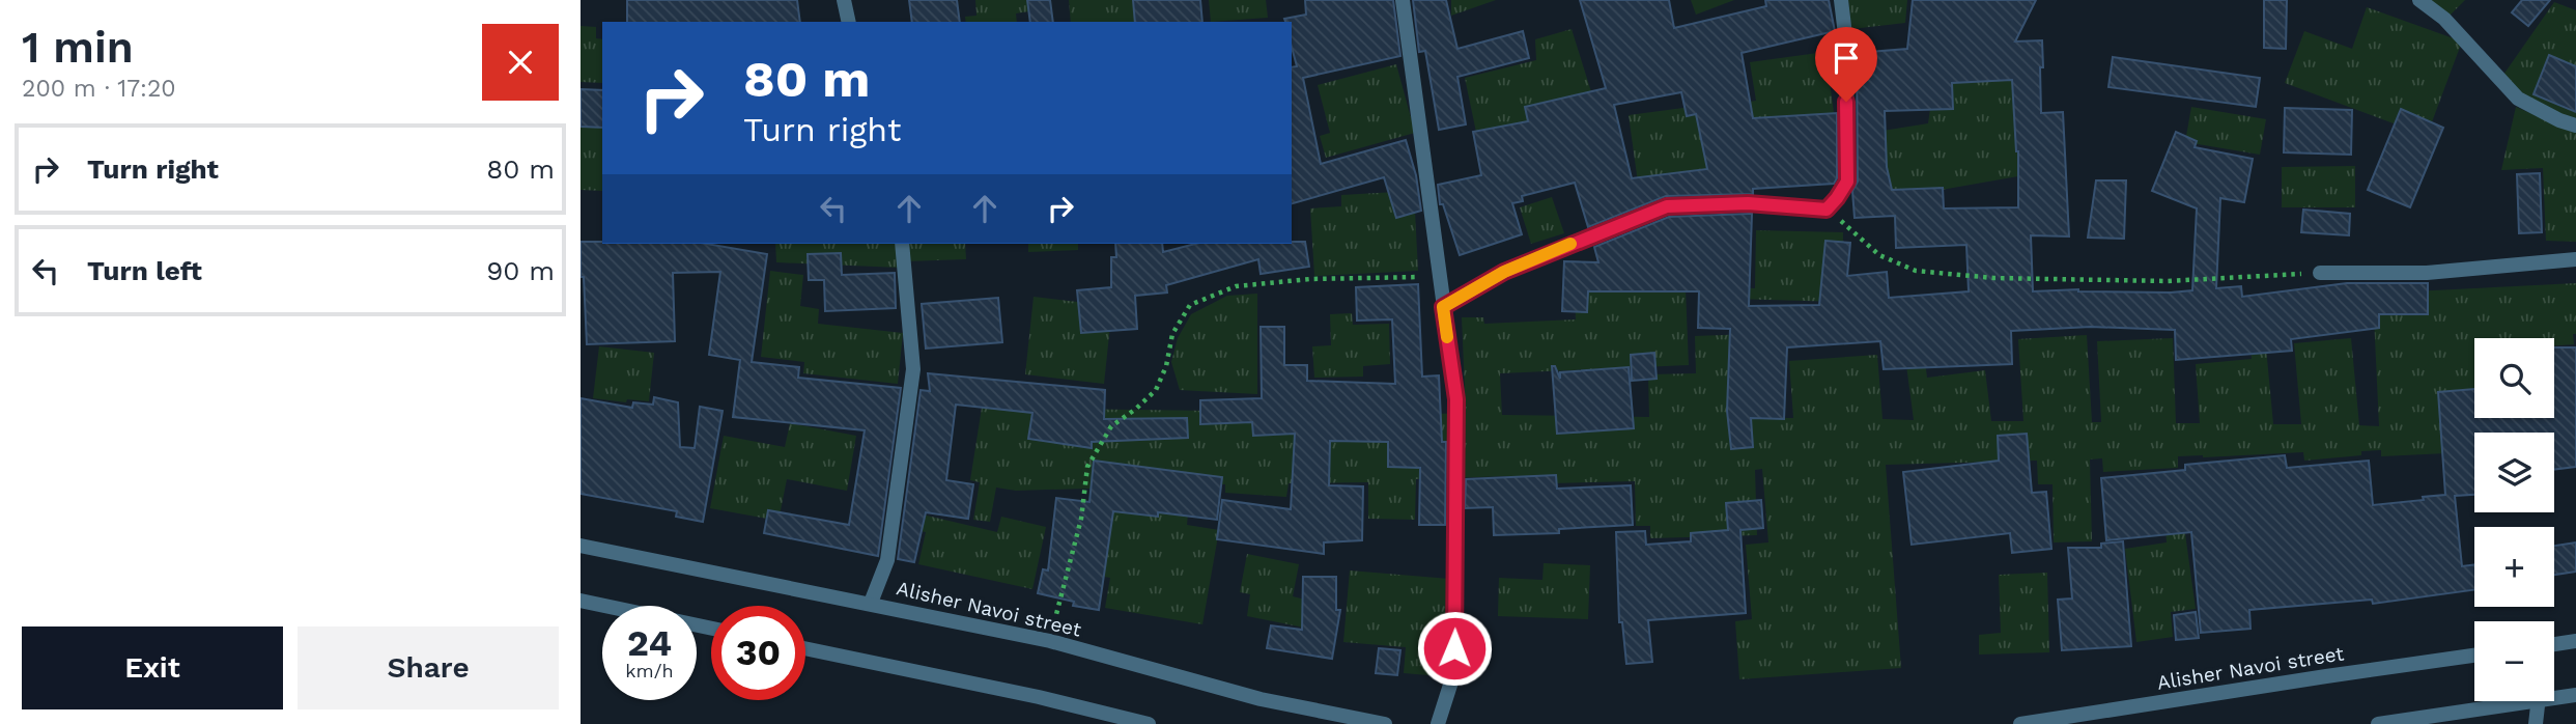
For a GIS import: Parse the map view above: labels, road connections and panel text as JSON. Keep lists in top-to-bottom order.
{
  "streets": {
    "street": ["Alisher Navoi street"]
  },
  "page": {
    "heading": ["1 min", "200 m · 17:20"],
    "turn": ["80 m", "Turn right"],
    "list": [
      {
        "name": "Turn right",
        "value": "80 m"
      },
      {
        "name": "Turn left",
        "value": "90 m"
      }
    ],
    "map_buttons": ["+", "−"],
    "speed": "24 km/h",
    "limit": "30",
    "buttons": ["Exit", "Share"]
  }
}
